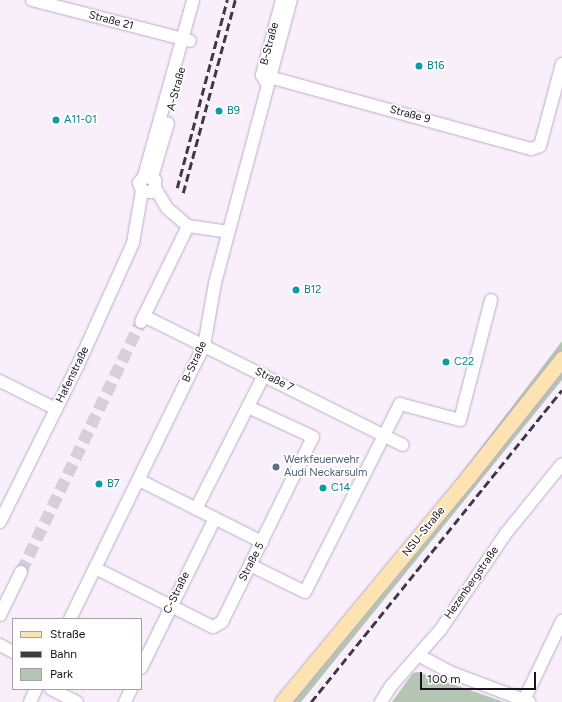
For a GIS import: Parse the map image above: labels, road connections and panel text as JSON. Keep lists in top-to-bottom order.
{
  "streets": {
    "main road": ["NSU-Straße"],
    "street": [
      "Straße 21",
      "B-Straße",
      "A-Straße",
      "Straße 9",
      "Hafenstraße",
      "Straße 7",
      "Straße 5",
      "Hezenbergstraße",
      "C-Straße"
    ]
  },
  "crossings": [
    ["Straße 21", "A-Straße"],
    ["B-Straße", "Straße 9"],
    ["B-Straße", "Straße 7"],
    ["B-Straße", "Straße 5"],
    ["A-Straße", "Hafenstraße"],
    ["Straße 5", "C-Straße"]
  ],
  "places": [
    "B16",
    "B9",
    "A11-01",
    "B12",
    "C22",
    "Werkfeuerwehr Audi Neckarsulm",
    "B7",
    "C14"
  ],
  "legend": ["Straße", "Bahn", "Park"],
  "scale_bar": "100 m"
}
